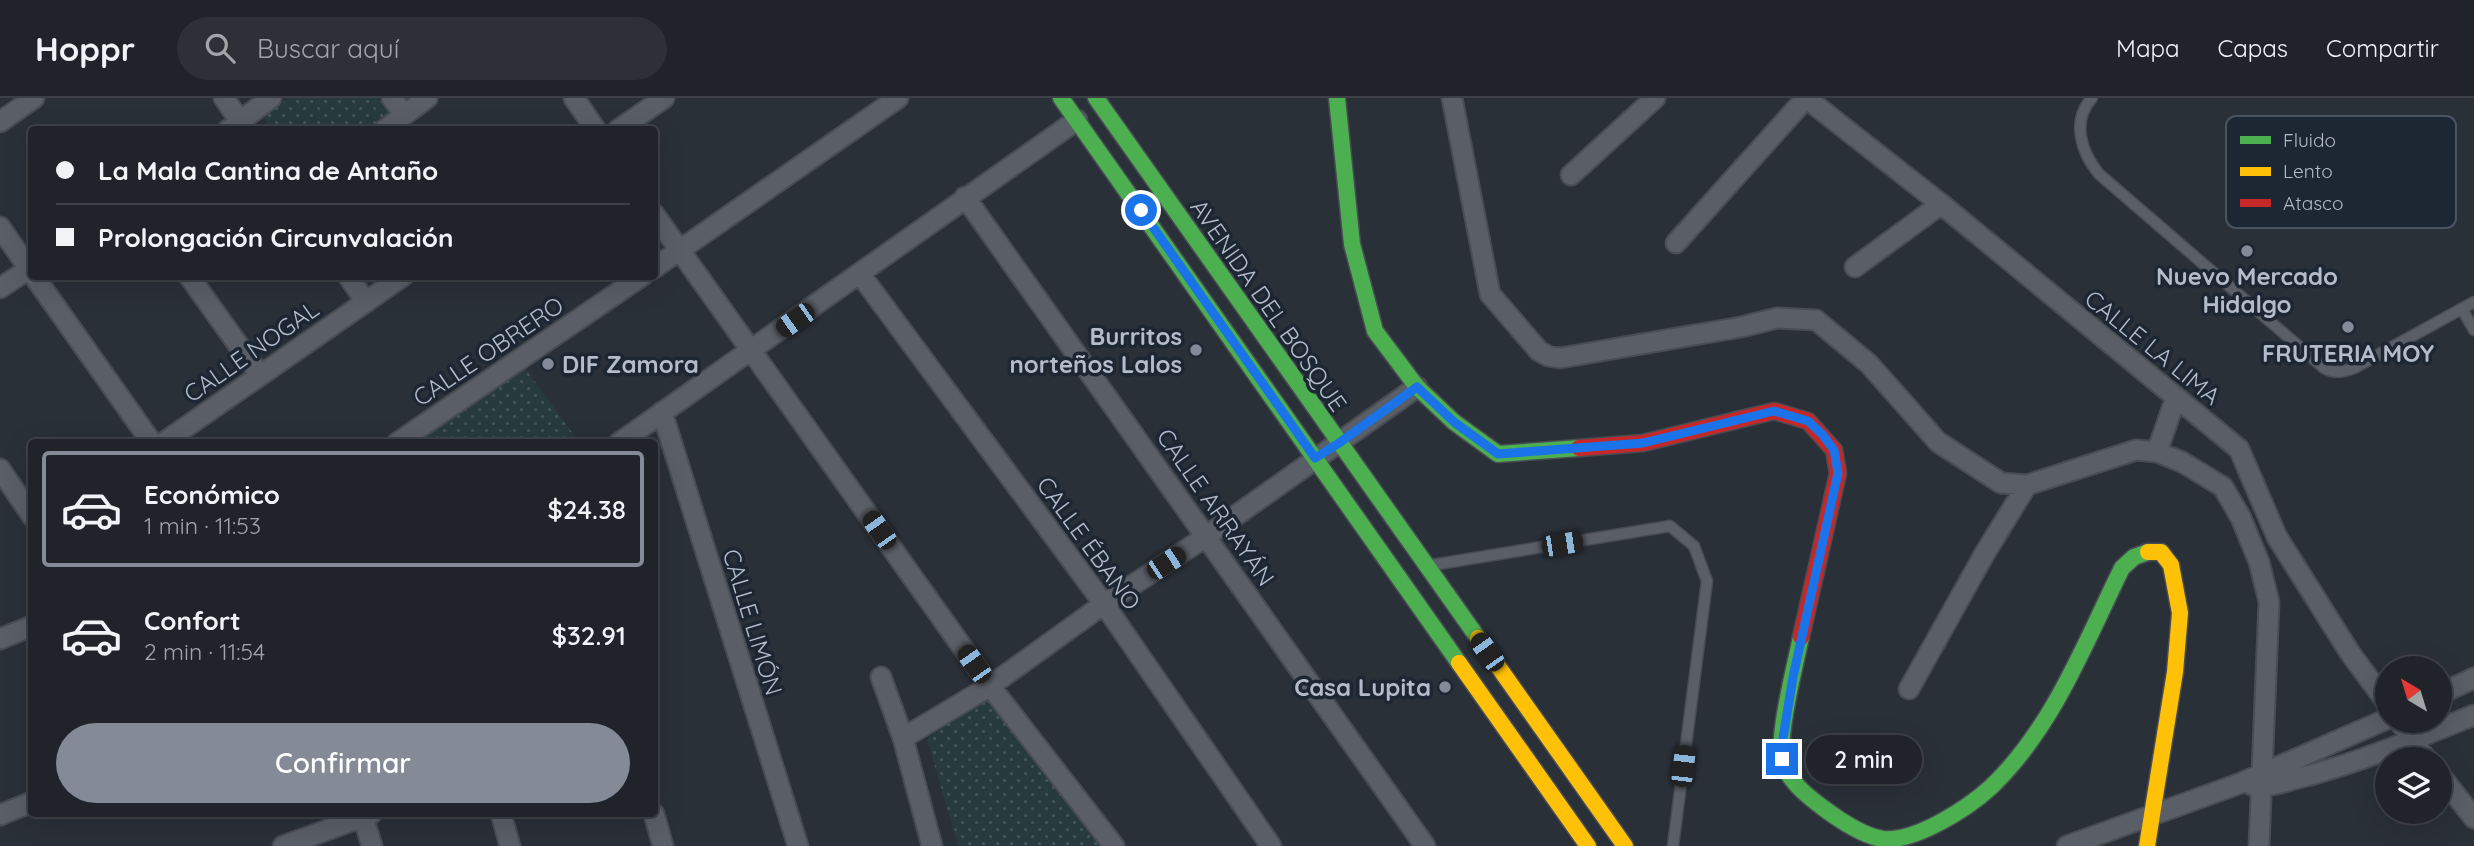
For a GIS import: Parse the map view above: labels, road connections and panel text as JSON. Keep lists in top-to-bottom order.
{
  "streets": {
    "street": [
      "AVENIDA DEL BOSQUE",
      "CALLE LA LIMA",
      "CALLE NOGAL",
      "CALLE OBRERO",
      "CALLE ARRAYÁN",
      "CALLE ÉBANO",
      "CALLE LIMÓN"
    ]
  },
  "places": [
    "Nuevo Mercado Hidalgo",
    "FRUTERIA MOY",
    "Burritos norteños Lalos",
    "DIF Zamora",
    "Casa Lupita"
  ],
  "legend": ["Fluido", "Lento", "Atasco"],
  "north": "top left",
  "page": {
    "header": "Hoppr",
    "search": "Buscar aquí",
    "nav": ["Mapa", "Capas", "Compartir"],
    "banner": ["La Mala Cantina de Antaño", "Prolongación Circunvalación"],
    "list": [
      {
        "name": "Económico",
        "note": "1 min · 11:53",
        "value": "$24.38"
      },
      {
        "name": "Confort",
        "note": "2 min · 11:54",
        "value": "$32.91"
      }
    ],
    "buttons": "Confirmar",
    "bubble": "2 min"
  }
}
